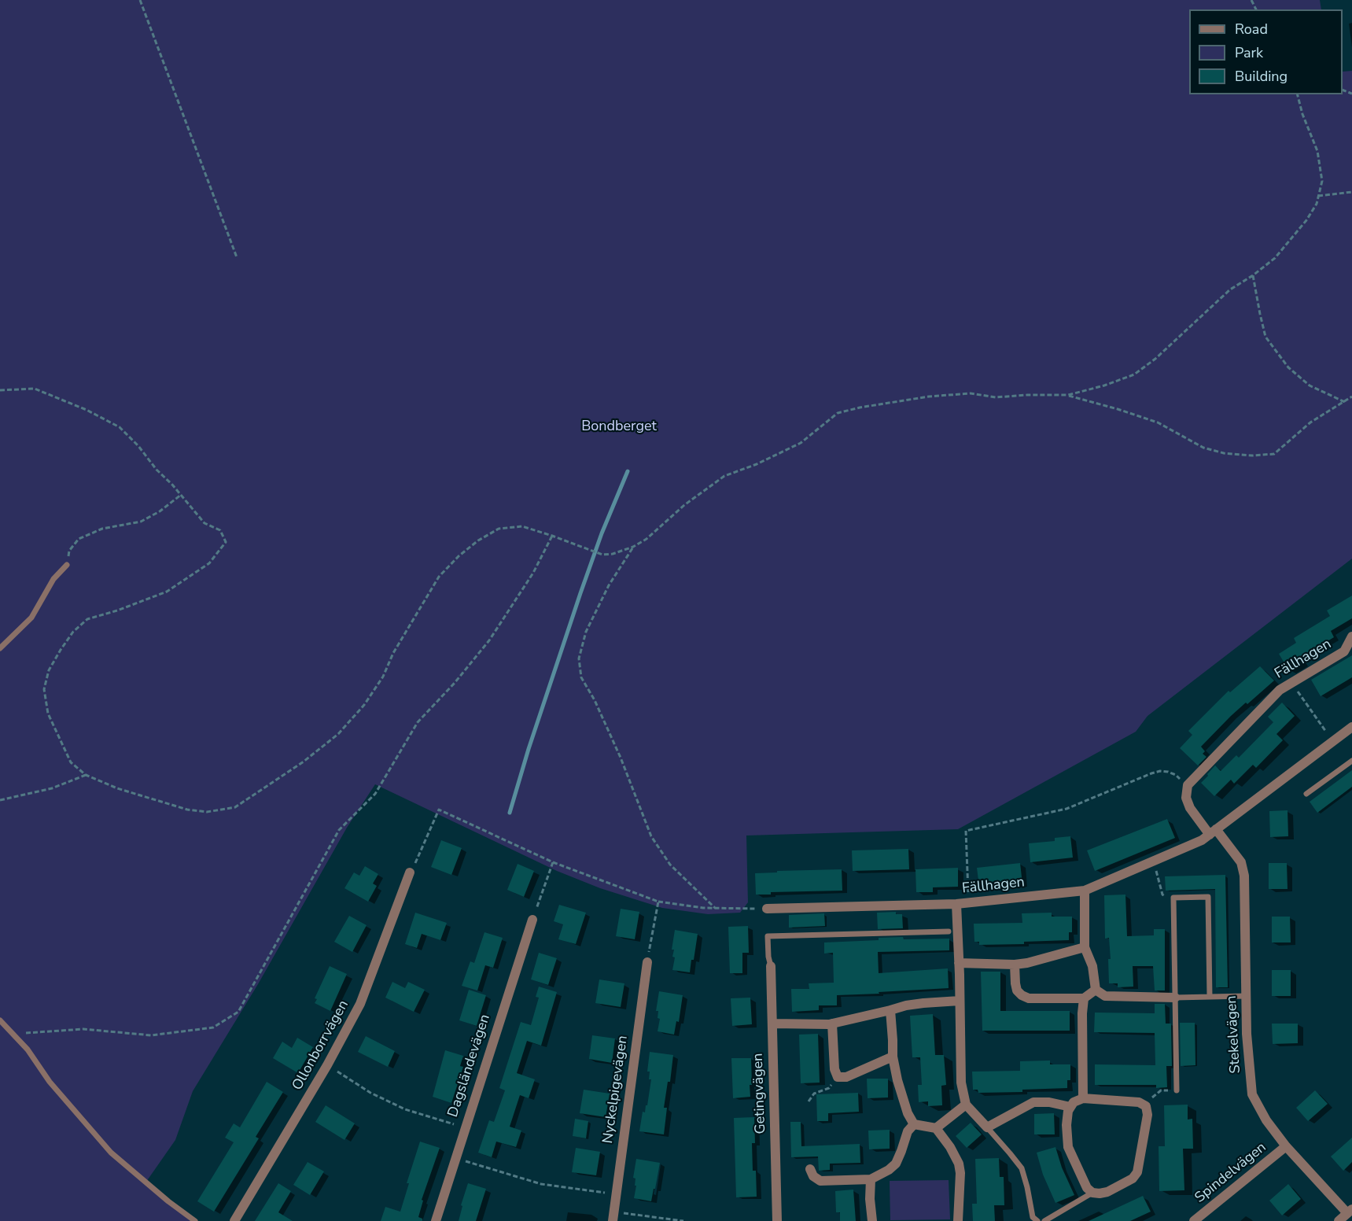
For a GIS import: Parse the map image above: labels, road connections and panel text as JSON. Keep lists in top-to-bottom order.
{
  "streets": {
    "street": [
      "Fällhagen",
      "Stekelvägen",
      "Ollonborrvägen",
      "Dagsländevägen",
      "Nyckelpigevägen",
      "Getingvägen",
      "Spindelvägen"
    ]
  },
  "crossings": [
    ["Fällhagen", "Stekelvägen"],
    ["Stekelvägen", "Spindelvägen"]
  ],
  "parks": ["Bondberget"],
  "legend": ["Road", "Park", "Building"]
}
